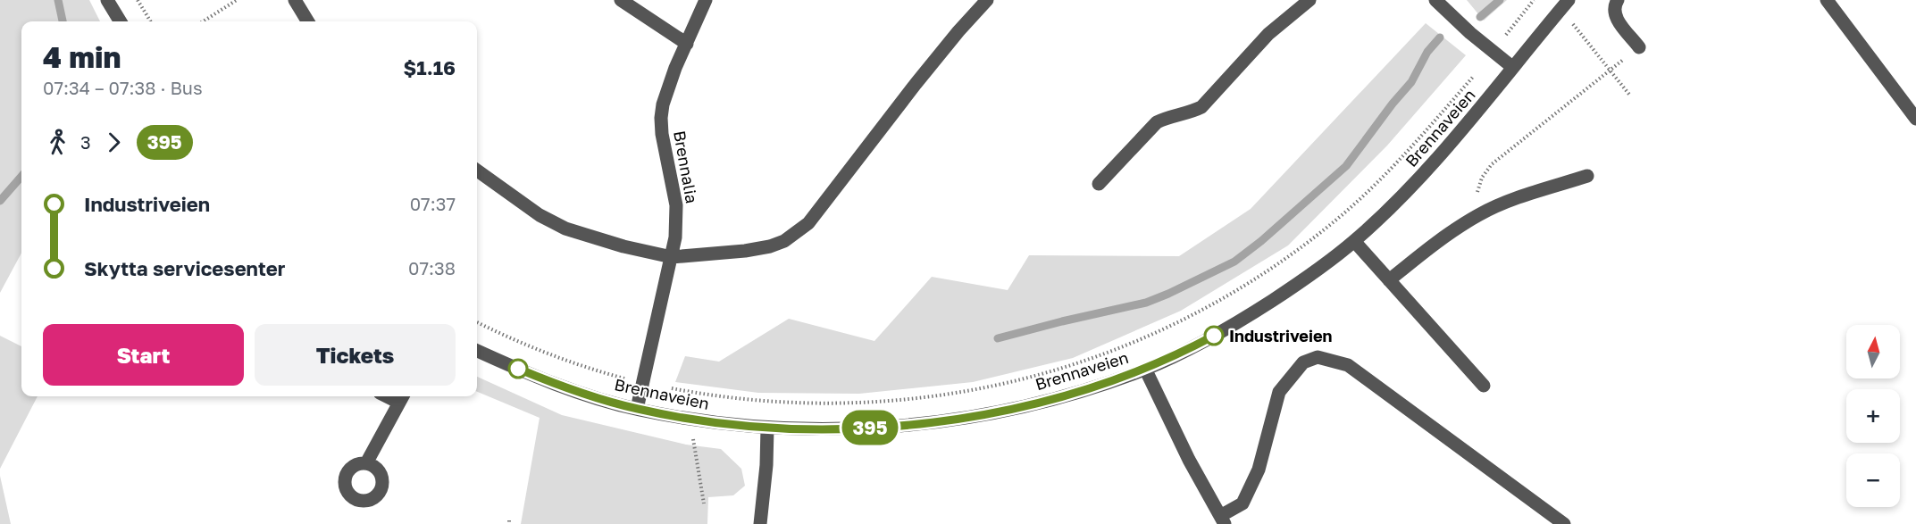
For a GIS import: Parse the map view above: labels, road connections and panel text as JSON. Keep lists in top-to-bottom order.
{
  "streets": {
    "street": ["Brennaveien", "Brennalia"]
  },
  "crossings": [
    ["Brennaveien", "Brennalia"]
  ],
  "places": ["Industriveien"],
  "lines": ["bus line 395"],
  "north": "top",
  "page": {
    "on_map": "395",
    "heading": ["4 min", "07:34 – 07:38 · Bus", "$1.16"],
    "legs": ["3", "395"],
    "list": [
      {
        "name": "Industriveien",
        "value": "07:37"
      },
      {
        "name": "Skytta servicesenter",
        "value": "07:38"
      }
    ],
    "buttons": ["Start", "Tickets"],
    "map_buttons": ["+", "−"]
  }
}
